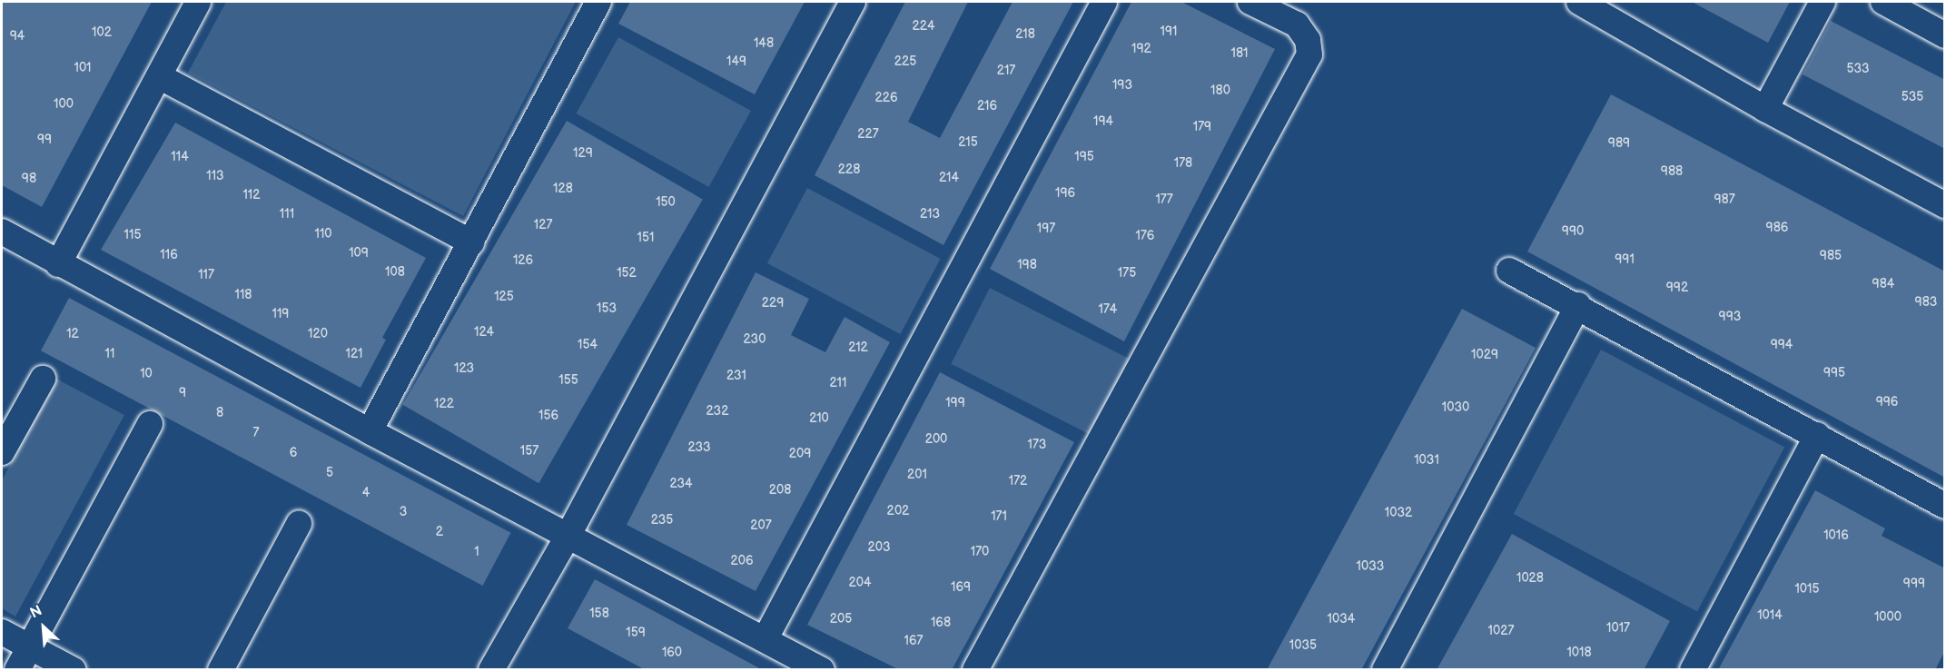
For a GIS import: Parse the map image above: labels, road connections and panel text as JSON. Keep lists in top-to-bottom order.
{
  "house_numbers": [
    "224",
    "191",
    "102",
    "218",
    "94",
    "148",
    "192",
    "181",
    "149",
    "225",
    "101",
    "533",
    "217",
    "193",
    "180",
    "535",
    "226",
    "100",
    "216",
    "194",
    "179",
    "227",
    "99",
    "215",
    "989",
    "129",
    "114",
    "195",
    "178",
    "228",
    "988",
    "113",
    "214",
    "98",
    "128",
    "196",
    "112",
    "177",
    "987",
    "150",
    "111",
    "213",
    "127",
    "986",
    "197",
    "990",
    "110",
    "115",
    "176",
    "151",
    "109",
    "116",
    "985",
    "991",
    "126",
    "198",
    "108",
    "152",
    "175",
    "117",
    "984",
    "992",
    "118",
    "125",
    "983",
    "229",
    "153",
    "174",
    "119",
    "993",
    "124",
    "12",
    "120",
    "230",
    "154",
    "994",
    "212",
    "11",
    "121",
    "1029",
    "123",
    "995",
    "10",
    "231",
    "155",
    "211",
    "9",
    "996",
    "199",
    "122",
    "1030",
    "232",
    "8",
    "156",
    "210",
    "7",
    "200",
    "173",
    "233",
    "157",
    "6",
    "209",
    "1031",
    "5",
    "201",
    "172",
    "234",
    "208",
    "4",
    "202",
    "3",
    "1032",
    "171",
    "235",
    "207",
    "2",
    "1016",
    "203",
    "1",
    "170",
    "206",
    "1033",
    "1028",
    "204",
    "999",
    "169",
    "1015",
    "158",
    "1014",
    "1000",
    "205",
    "1034",
    "168",
    "1017",
    "1027",
    "159",
    "167",
    "1035",
    "160",
    "1018"
  ],
  "north": "top left"
}
